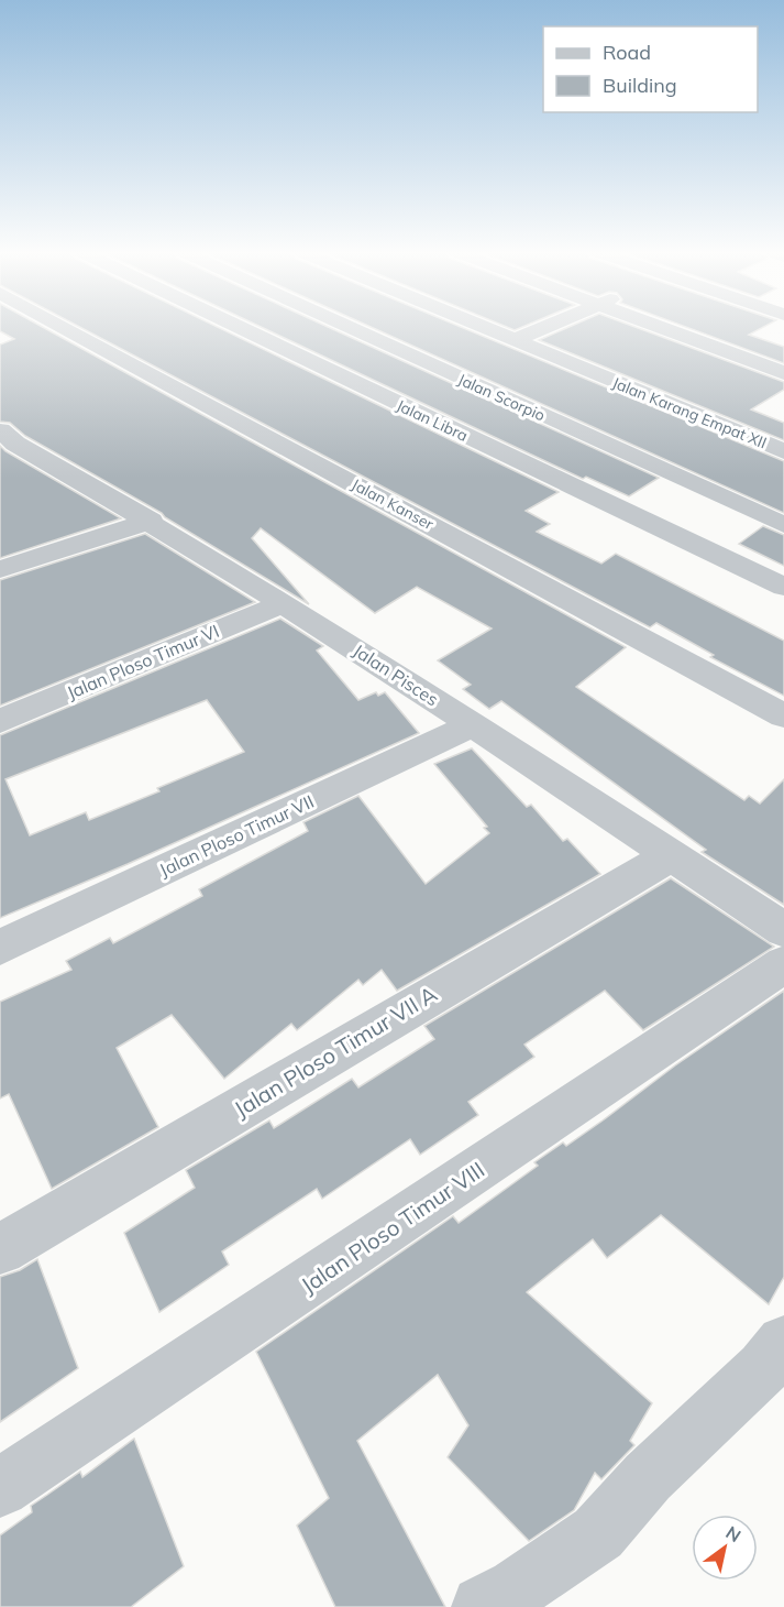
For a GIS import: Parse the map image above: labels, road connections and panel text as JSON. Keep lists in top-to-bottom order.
{
  "streets": {
    "street": [
      "Jalan Scorpio",
      "Jalan Karang Empat XII",
      "Jalan Libra",
      "Jalan Kanser",
      "Jalan Ploso Timur VI",
      "Jalan Pisces",
      "Jalan Ploso Timur VII",
      "Jalan Ploso Timur VII A",
      "Jalan Ploso Timur VIII"
    ]
  },
  "crossings": [
    ["Jalan Ploso Timur VI", "Jalan Pisces"],
    ["Jalan Pisces", "Jalan Ploso Timur VII"],
    ["Jalan Pisces", "Jalan Ploso Timur VII A"]
  ],
  "legend": ["Road", "Building"],
  "north": "top right"
}
